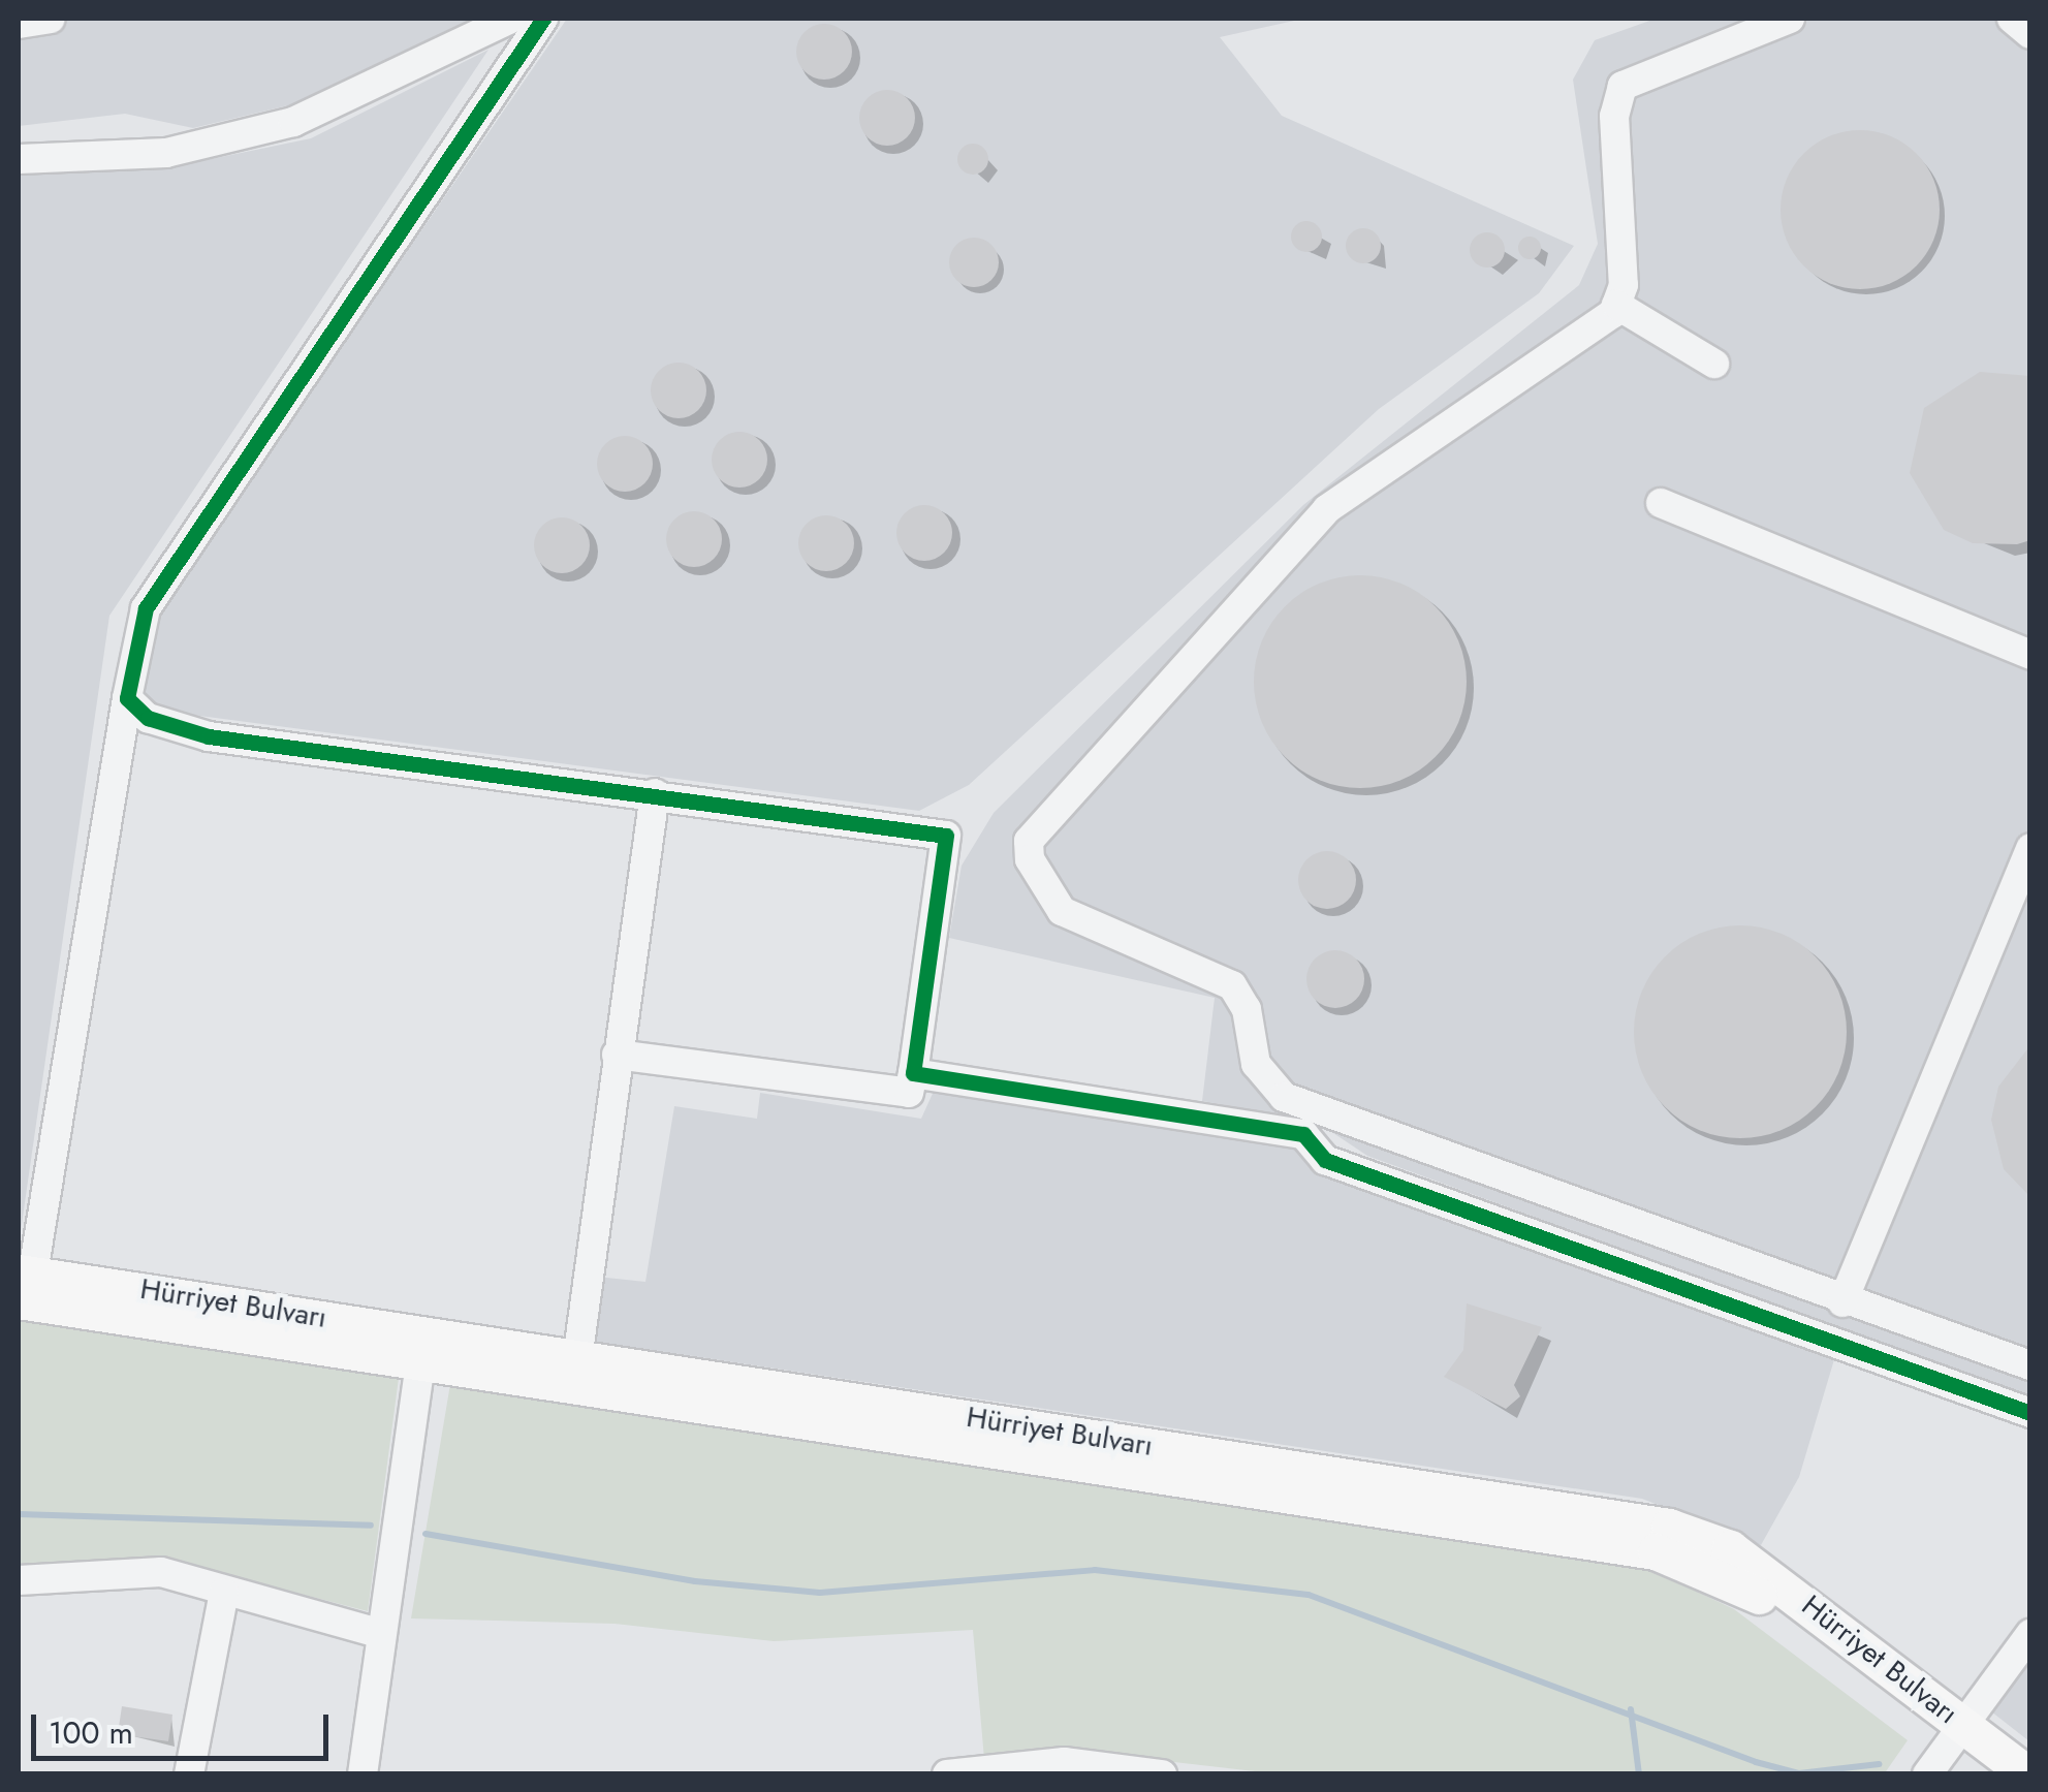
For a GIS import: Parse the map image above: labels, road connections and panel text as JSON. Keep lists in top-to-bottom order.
{
  "streets": {
    "main road": ["Hürriyet Bulvarı"]
  },
  "scale_bar": "100 m"
}
